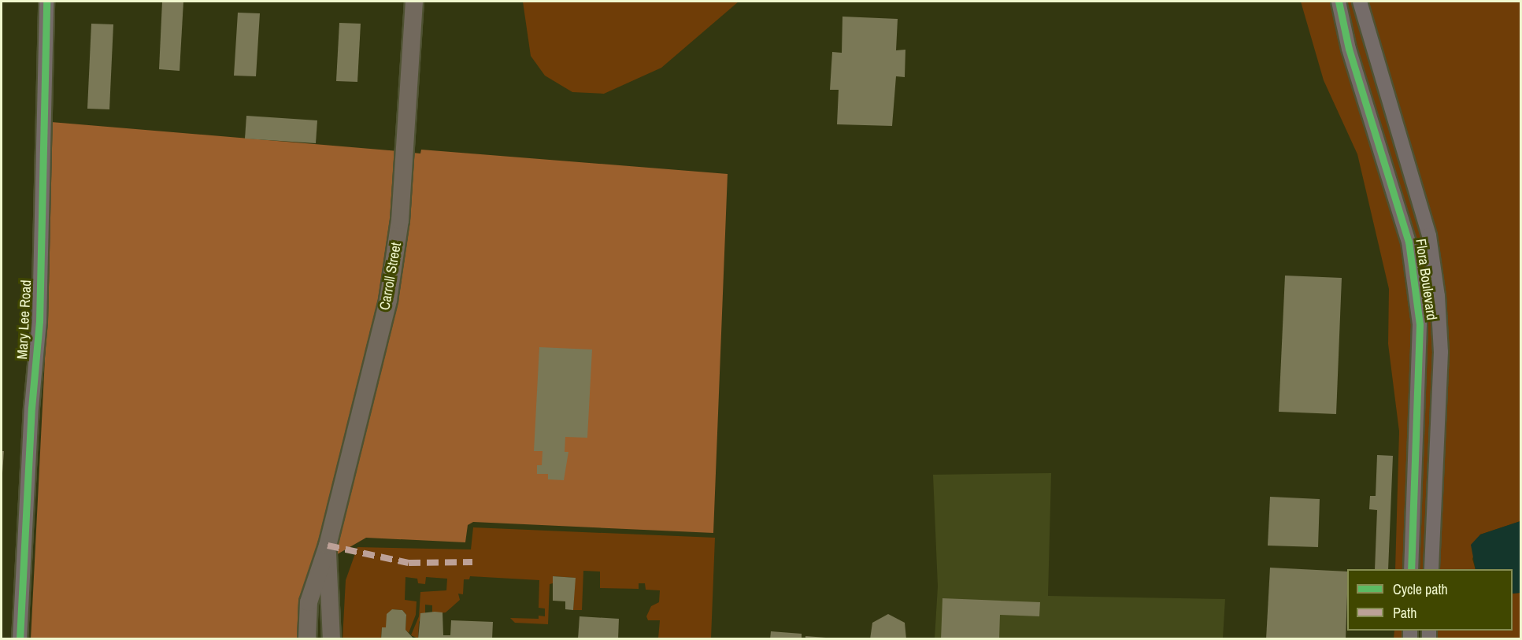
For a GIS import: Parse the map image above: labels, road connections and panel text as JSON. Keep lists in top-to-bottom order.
{
  "streets": {
    "main road": ["Carroll Street"],
    "street": ["Flora Boulevard", "Mary Lee Road"]
  },
  "legend": ["Cycle path", "Path"]
}
